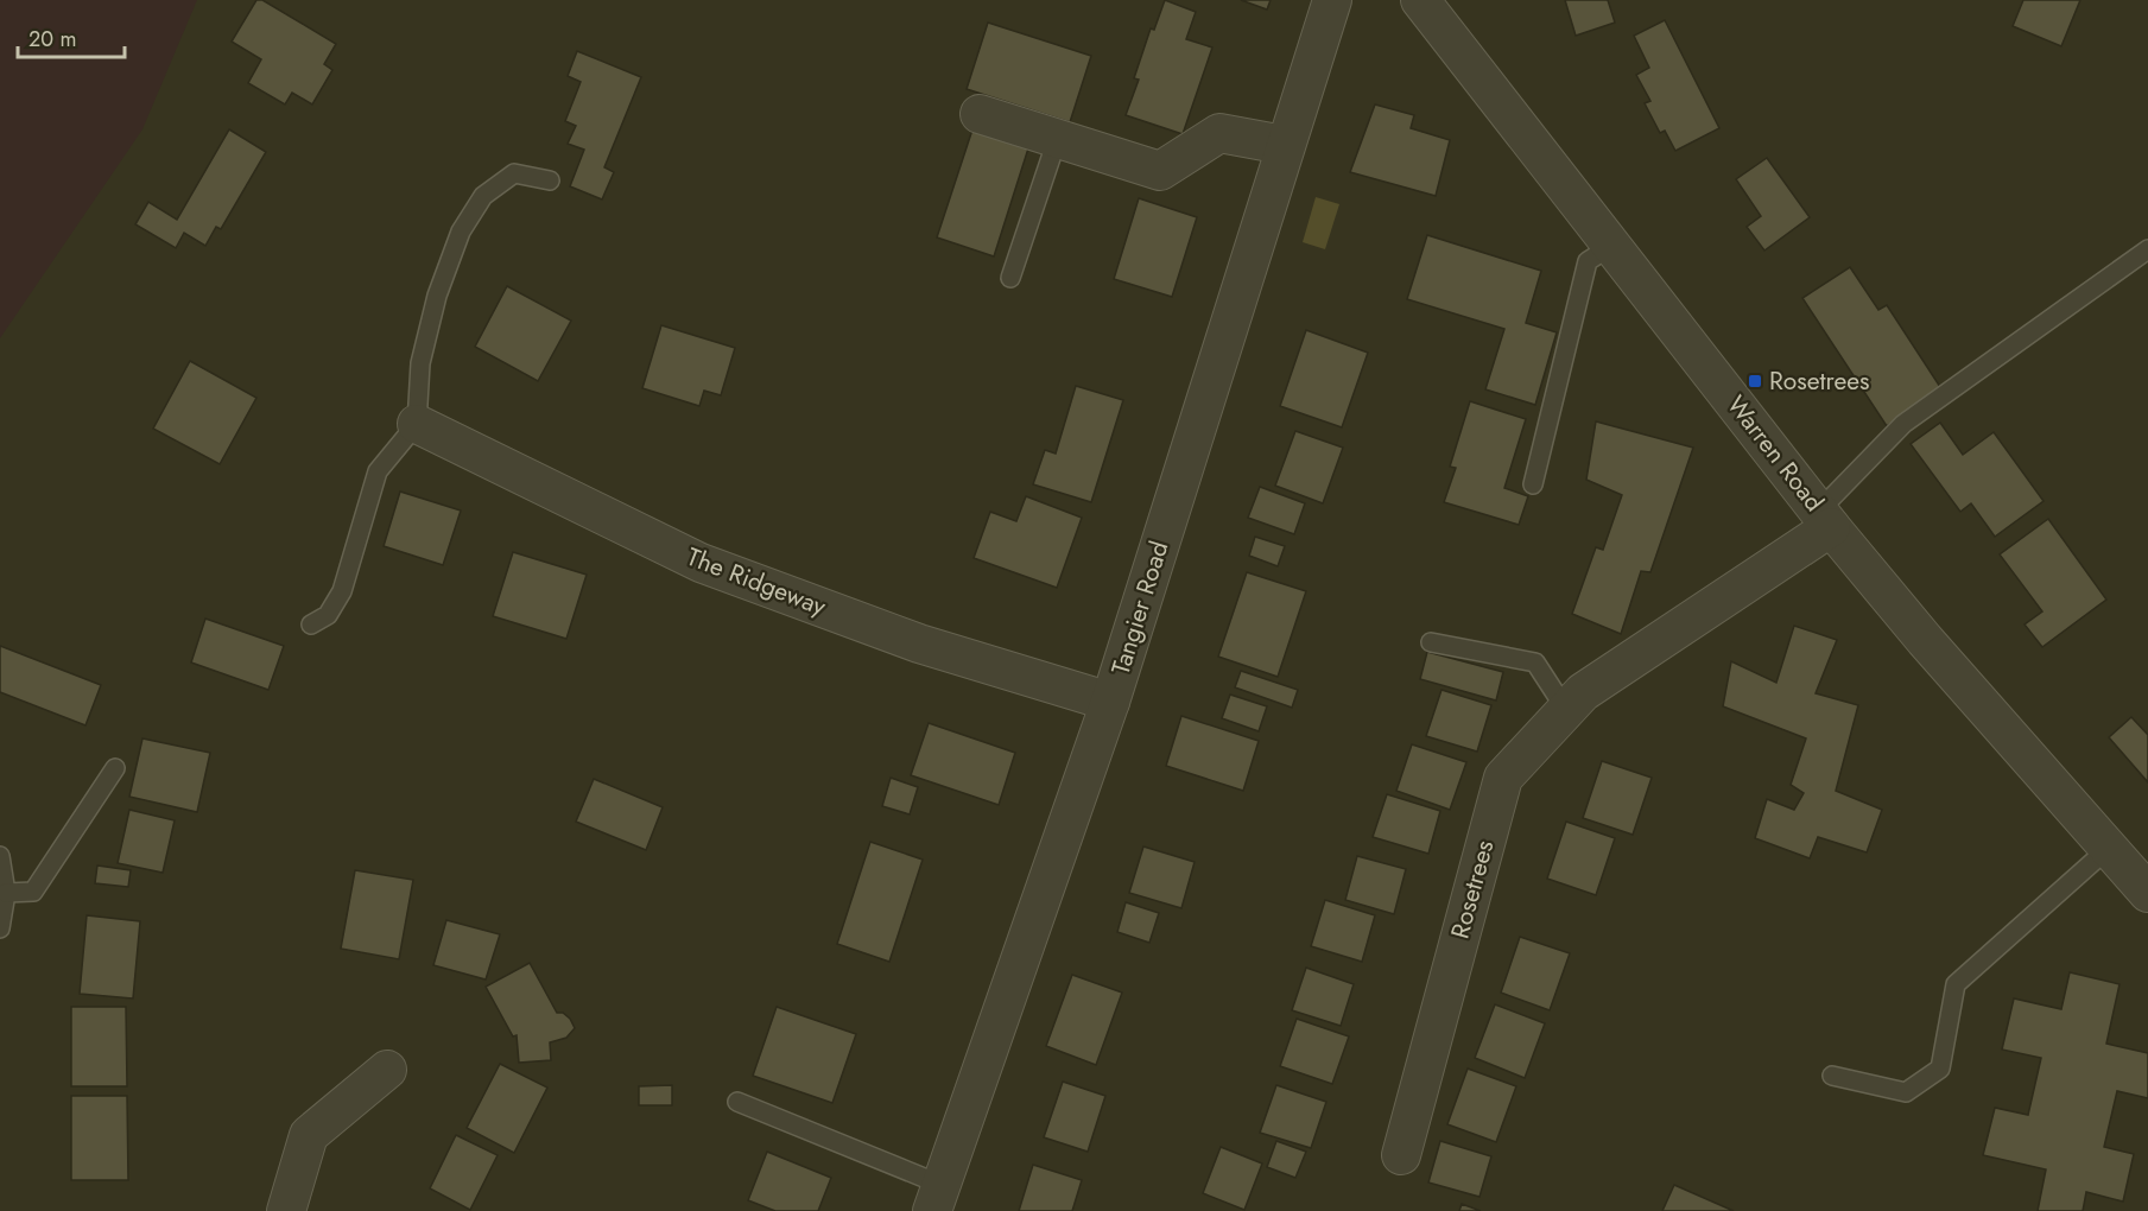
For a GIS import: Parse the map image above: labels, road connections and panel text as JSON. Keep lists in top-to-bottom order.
{
  "streets": {
    "street": [
      "Warren Road",
      "The Ridgeway",
      "Tangier Road",
      "Rosetrees"
    ]
  },
  "crossings": [
    ["Warren Road", "Rosetrees"],
    ["The Ridgeway", "Tangier Road"]
  ],
  "places": {
    "transit": ["Rosetrees"]
  },
  "scale_bar": "20 m"
}
